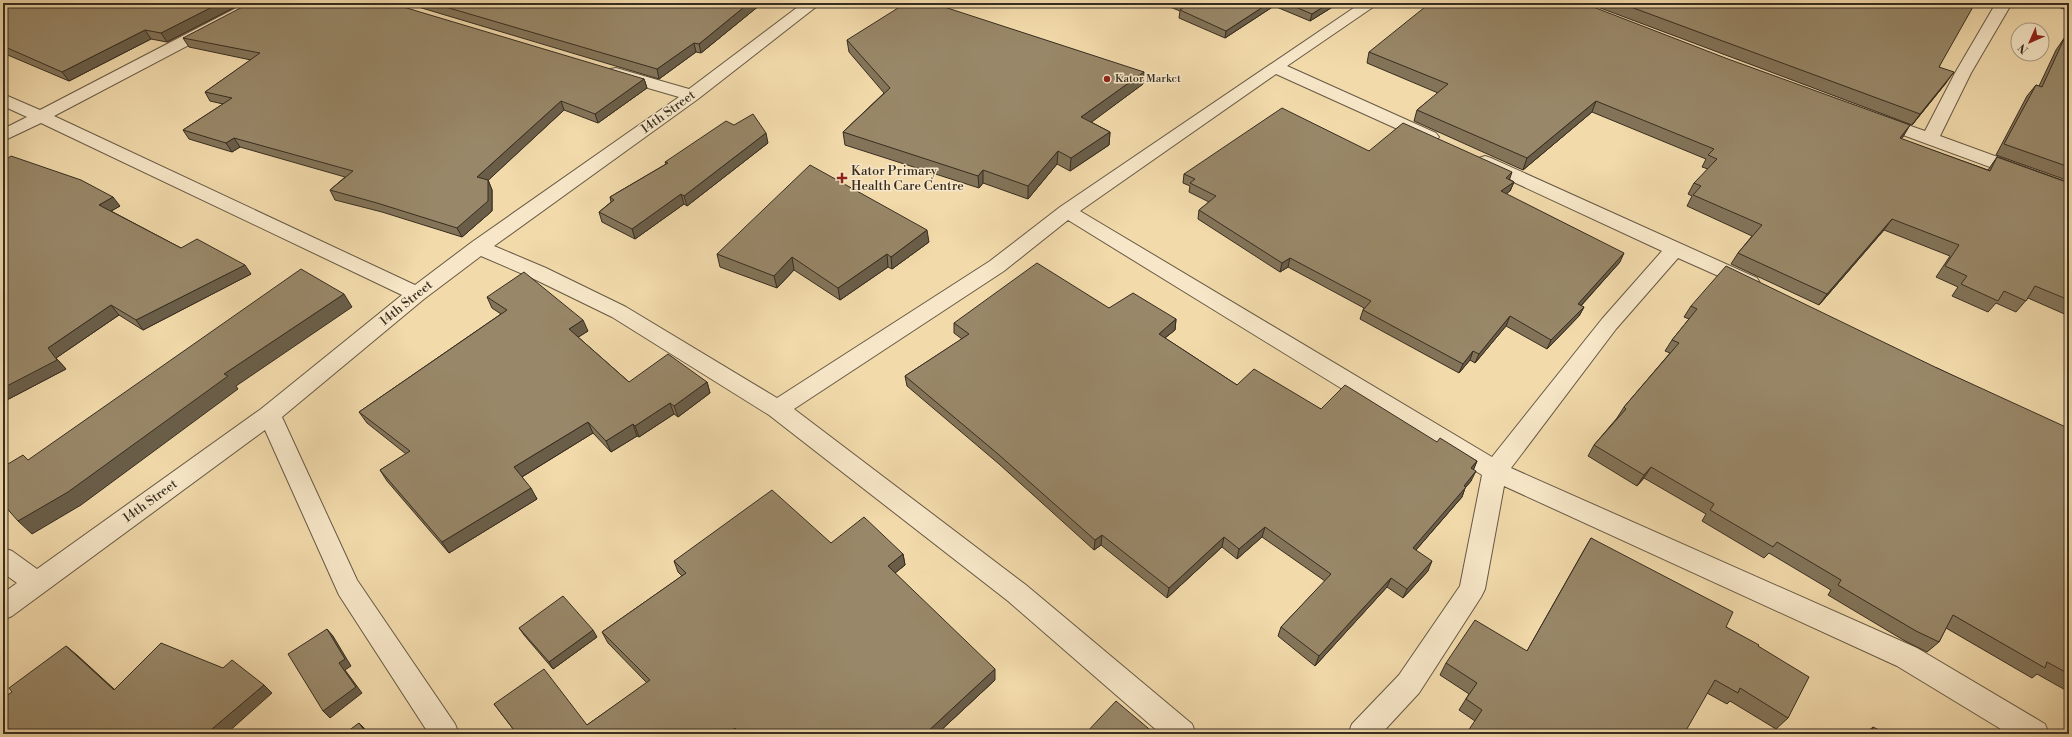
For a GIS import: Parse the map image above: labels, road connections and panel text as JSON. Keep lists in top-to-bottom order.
{
  "streets": {
    "street": ["14th Street"]
  },
  "places": {
    "other": ["Kator Market"],
    "health": ["Kator Primary Health Care Centre"]
  },
  "north": "bottom left"
}
